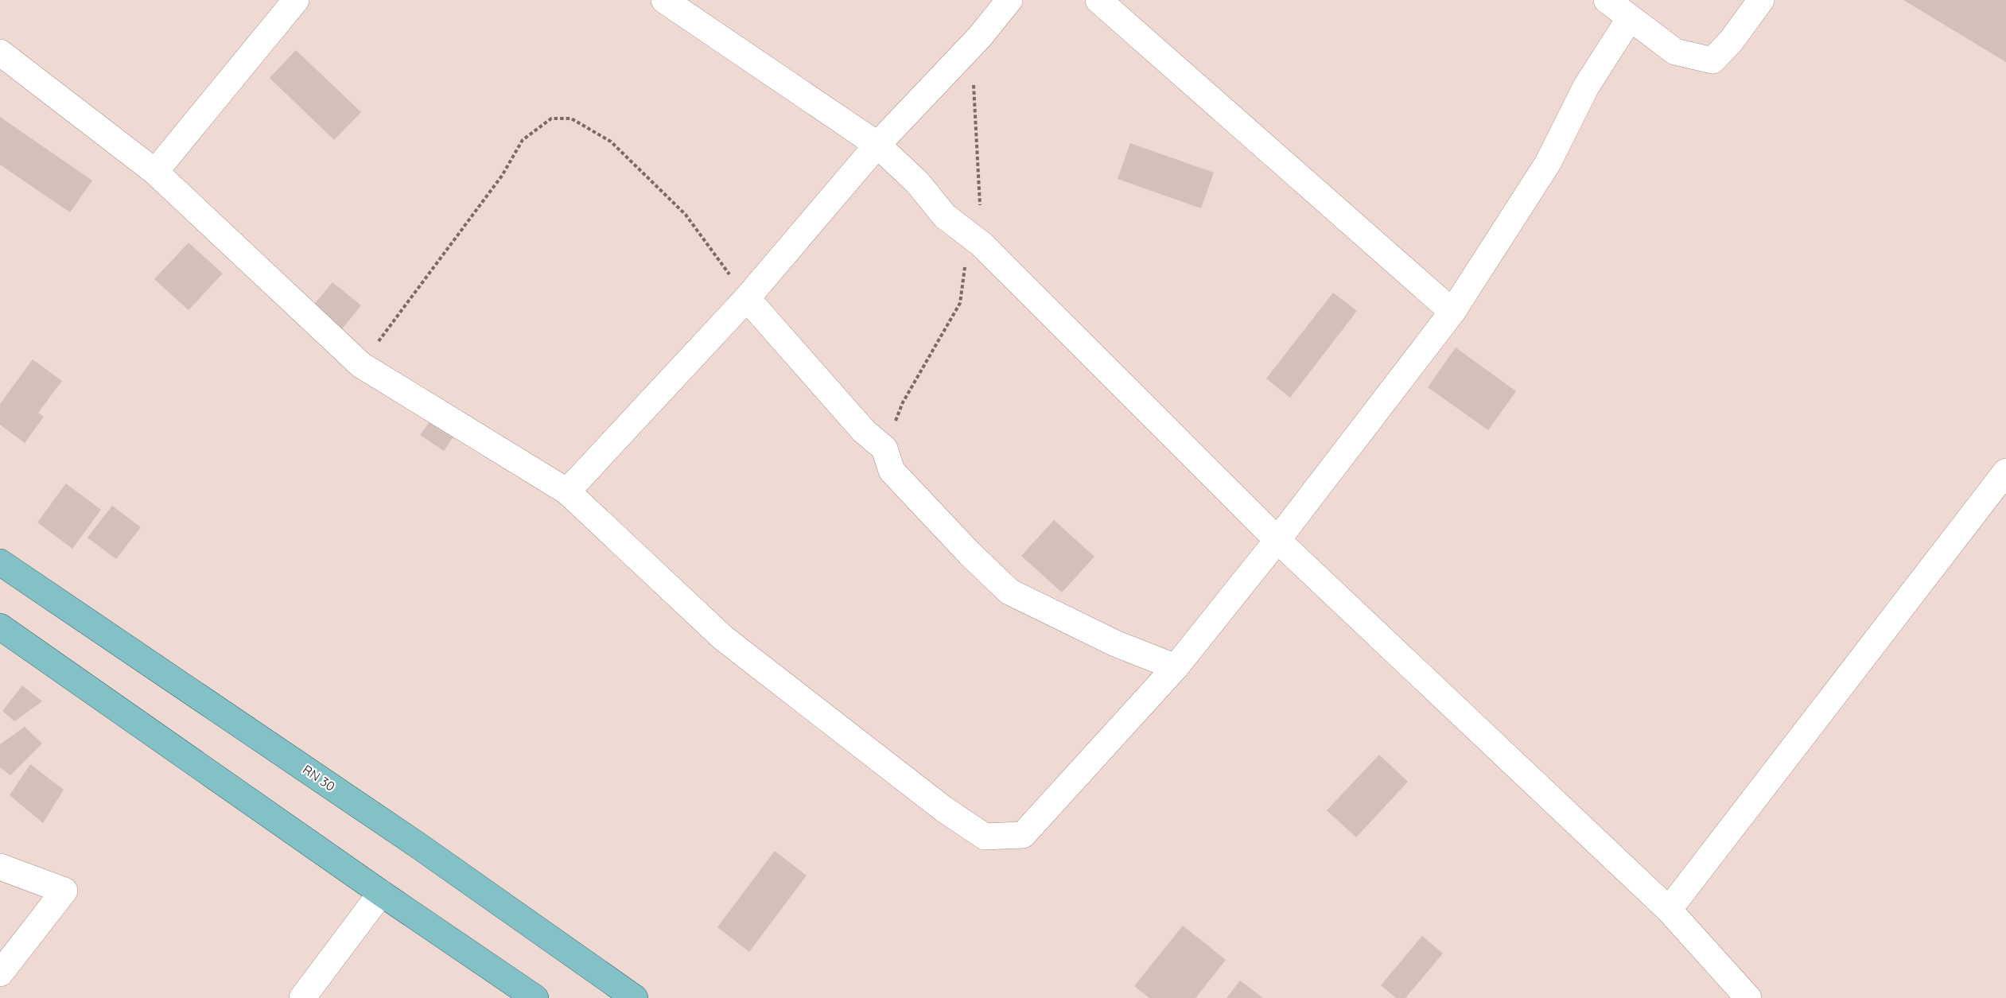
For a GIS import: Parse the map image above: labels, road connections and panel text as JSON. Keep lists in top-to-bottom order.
{
  "streets": {
    "main road": ["RN 30"]
  }
}
